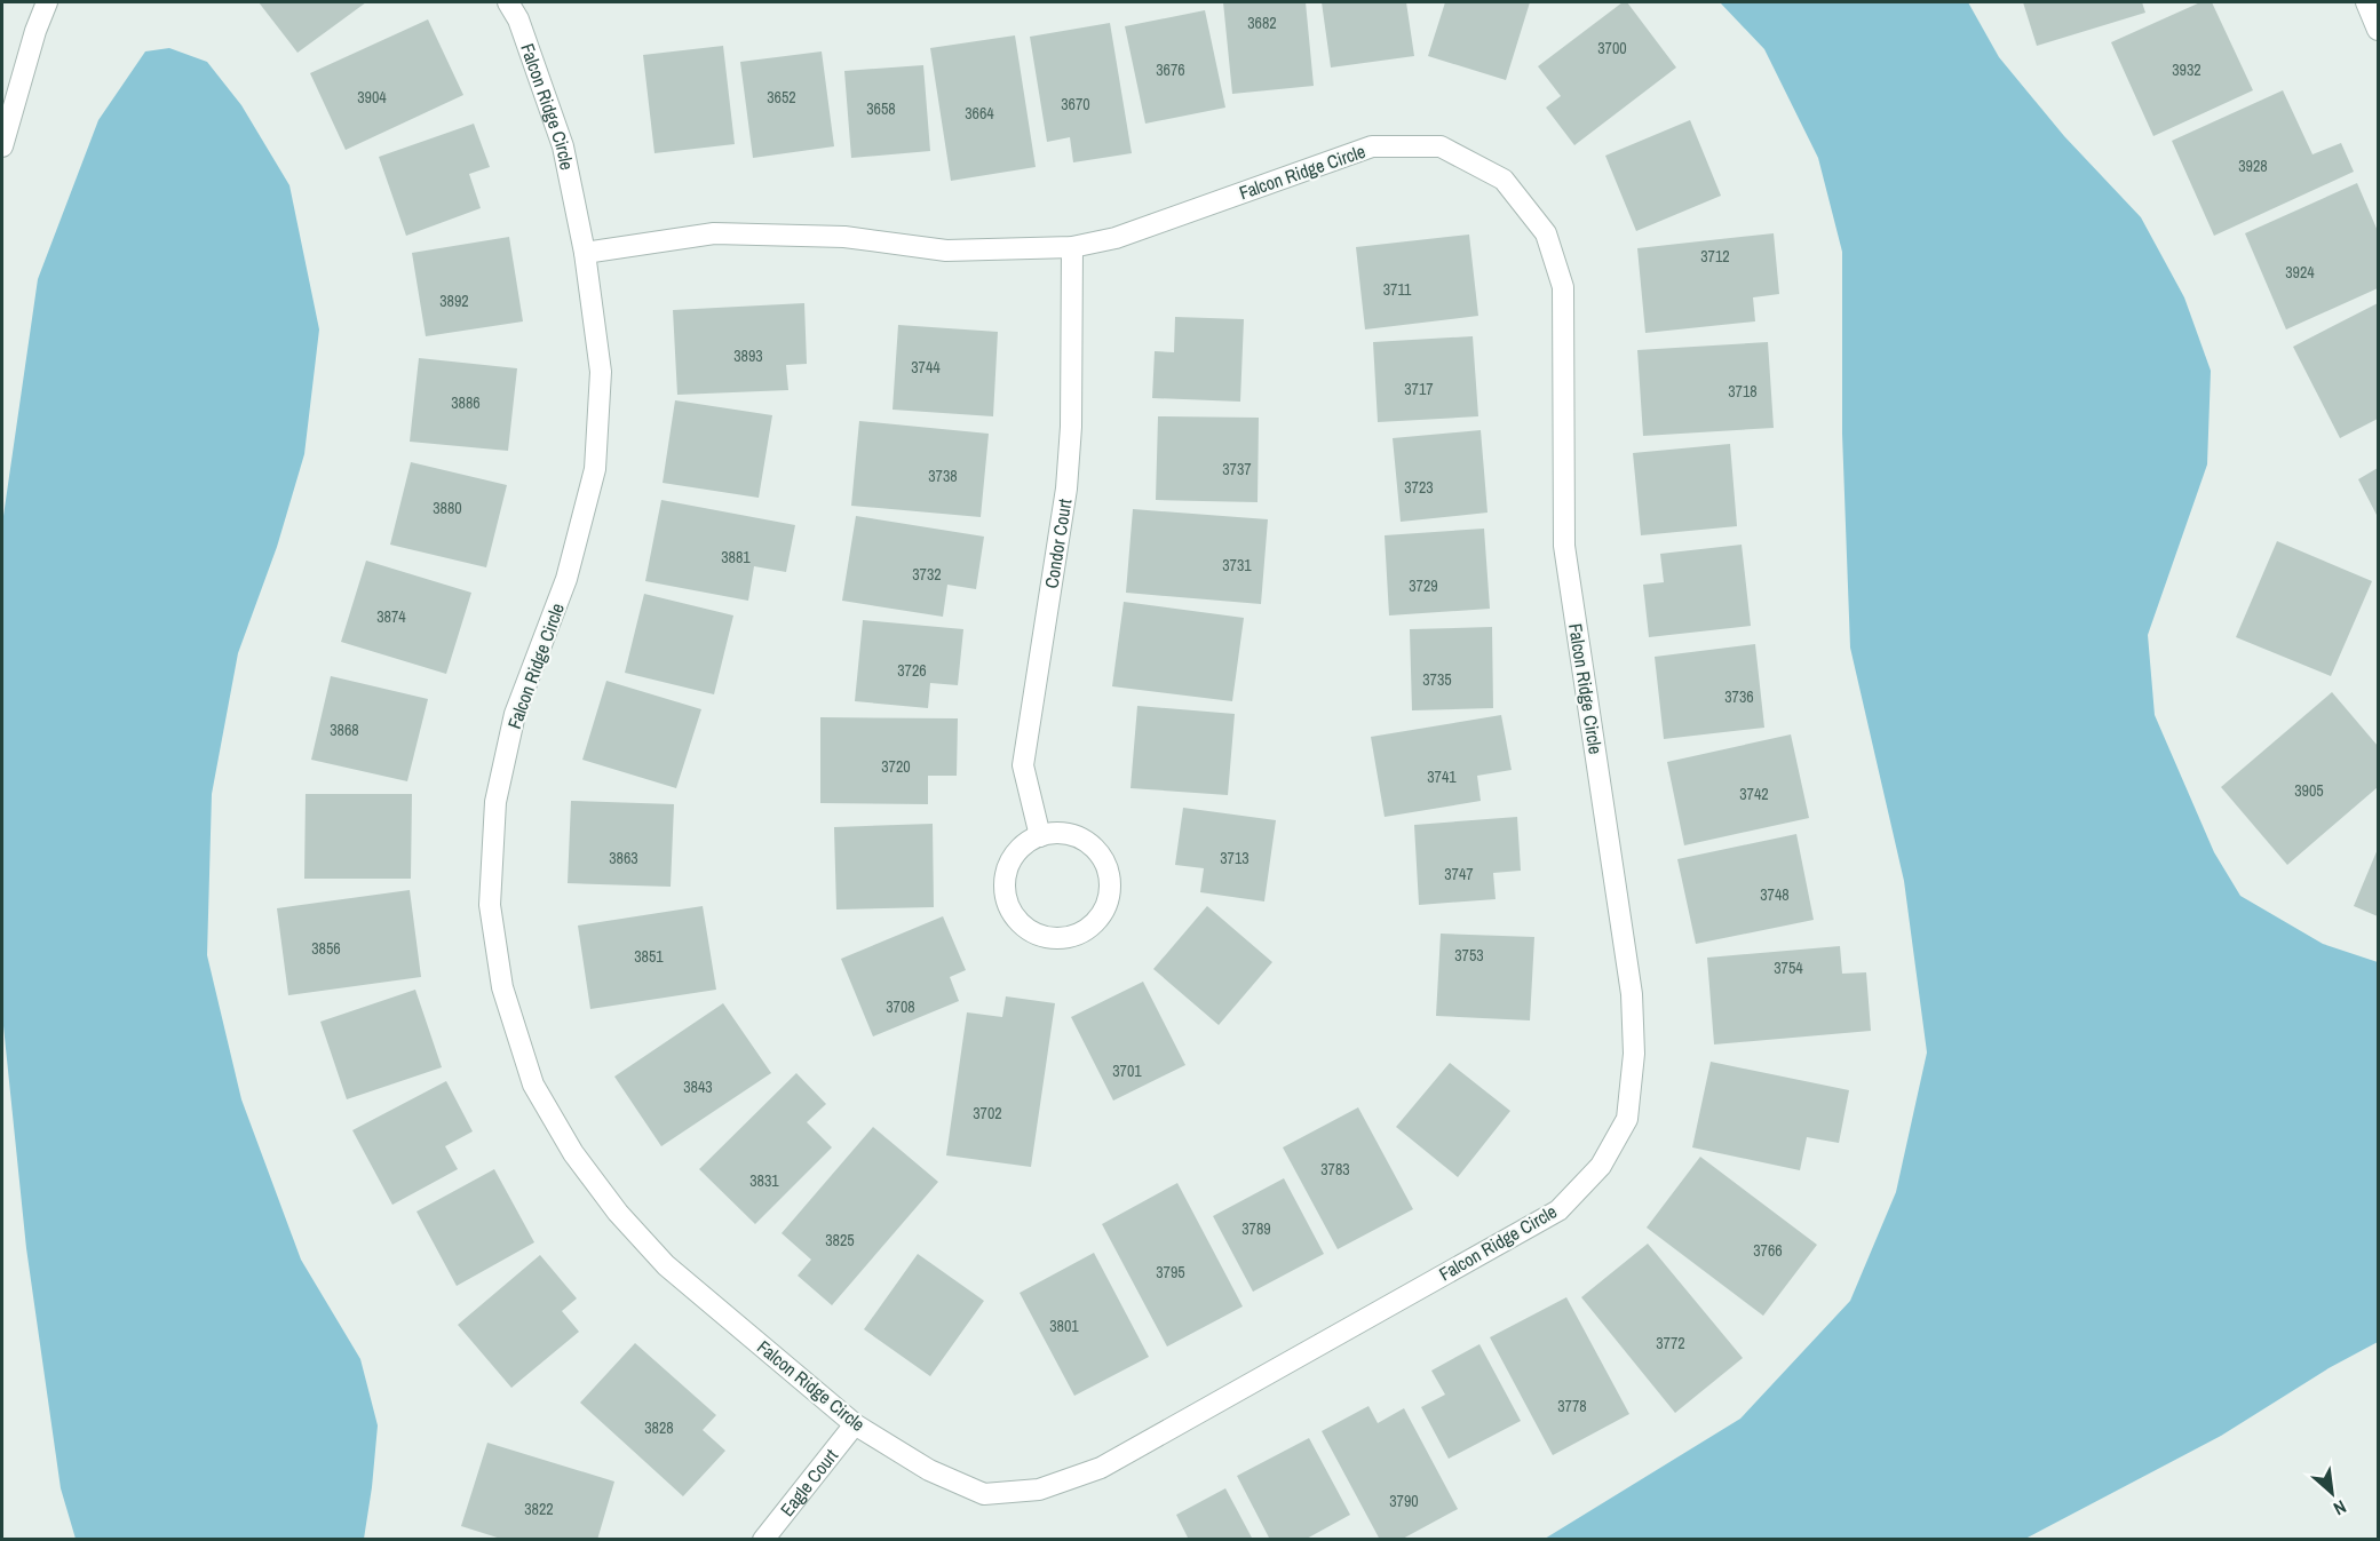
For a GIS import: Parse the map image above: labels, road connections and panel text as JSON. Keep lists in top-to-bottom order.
{
  "streets": {
    "street": ["Falcon Ridge Circle", "Condor Court", "Eagle Court"]
  },
  "crossings": [
    ["Falcon Ridge Circle", "Condor Court"],
    ["Falcon Ridge Circle", "Eagle Court"]
  ],
  "house_numbers": [
    "3682",
    "3700",
    "3676",
    "3932",
    "3904",
    "3652",
    "3670",
    "3658",
    "3664",
    "3928",
    "3712",
    "3924",
    "3711",
    "3892",
    "3893",
    "3744",
    "3717",
    "3718",
    "3886",
    "3737",
    "3738",
    "3723",
    "3880",
    "3881",
    "3731",
    "3732",
    "3729",
    "3874",
    "3726",
    "3735",
    "3736",
    "3868",
    "3720",
    "3741",
    "3905",
    "3742",
    "3863",
    "3713",
    "3747",
    "3748",
    "3856",
    "3753",
    "3851",
    "3754",
    "3708",
    "3701",
    "3843",
    "3702",
    "3783",
    "3831",
    "3789",
    "3825",
    "3766",
    "3795",
    "3801",
    "3772",
    "3778",
    "3828",
    "3790",
    "3822"
  ],
  "north": "bottom right"
}
